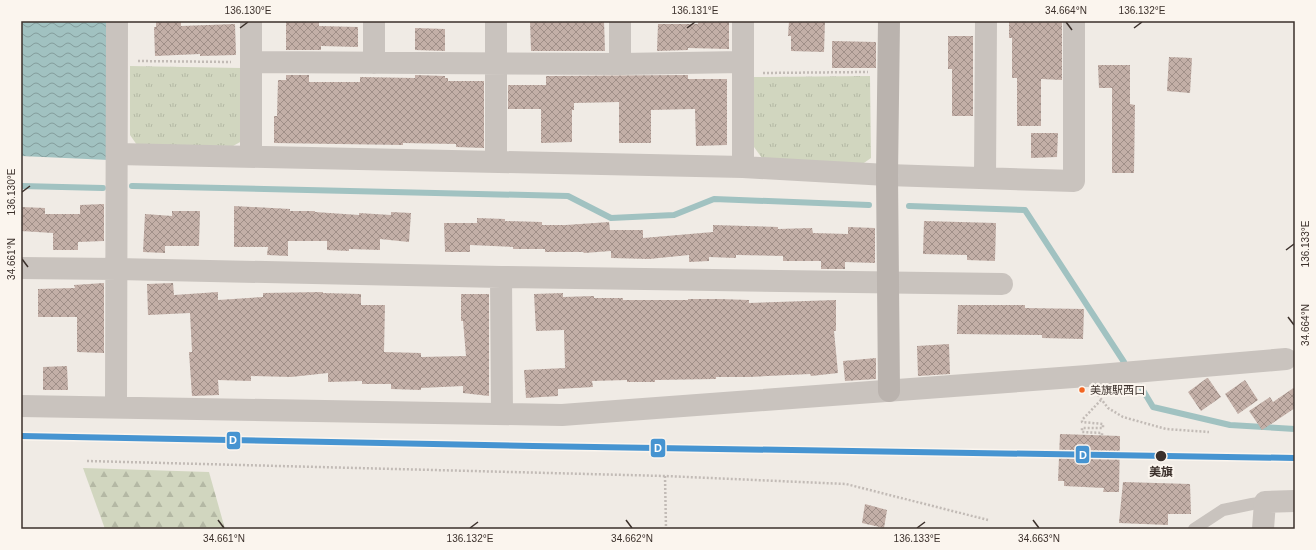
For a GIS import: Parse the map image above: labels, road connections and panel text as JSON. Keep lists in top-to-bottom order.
{
  "places": ["美旗駅西口", "美旗"],
  "lines": ["transit line D"],
  "coordinates": [
    "136.130°E",
    "136.131°E",
    "34.664°N",
    "136.132°E",
    "136.133°E",
    "34.661°N",
    "34.662°N",
    "34.663°N"
  ]
}
